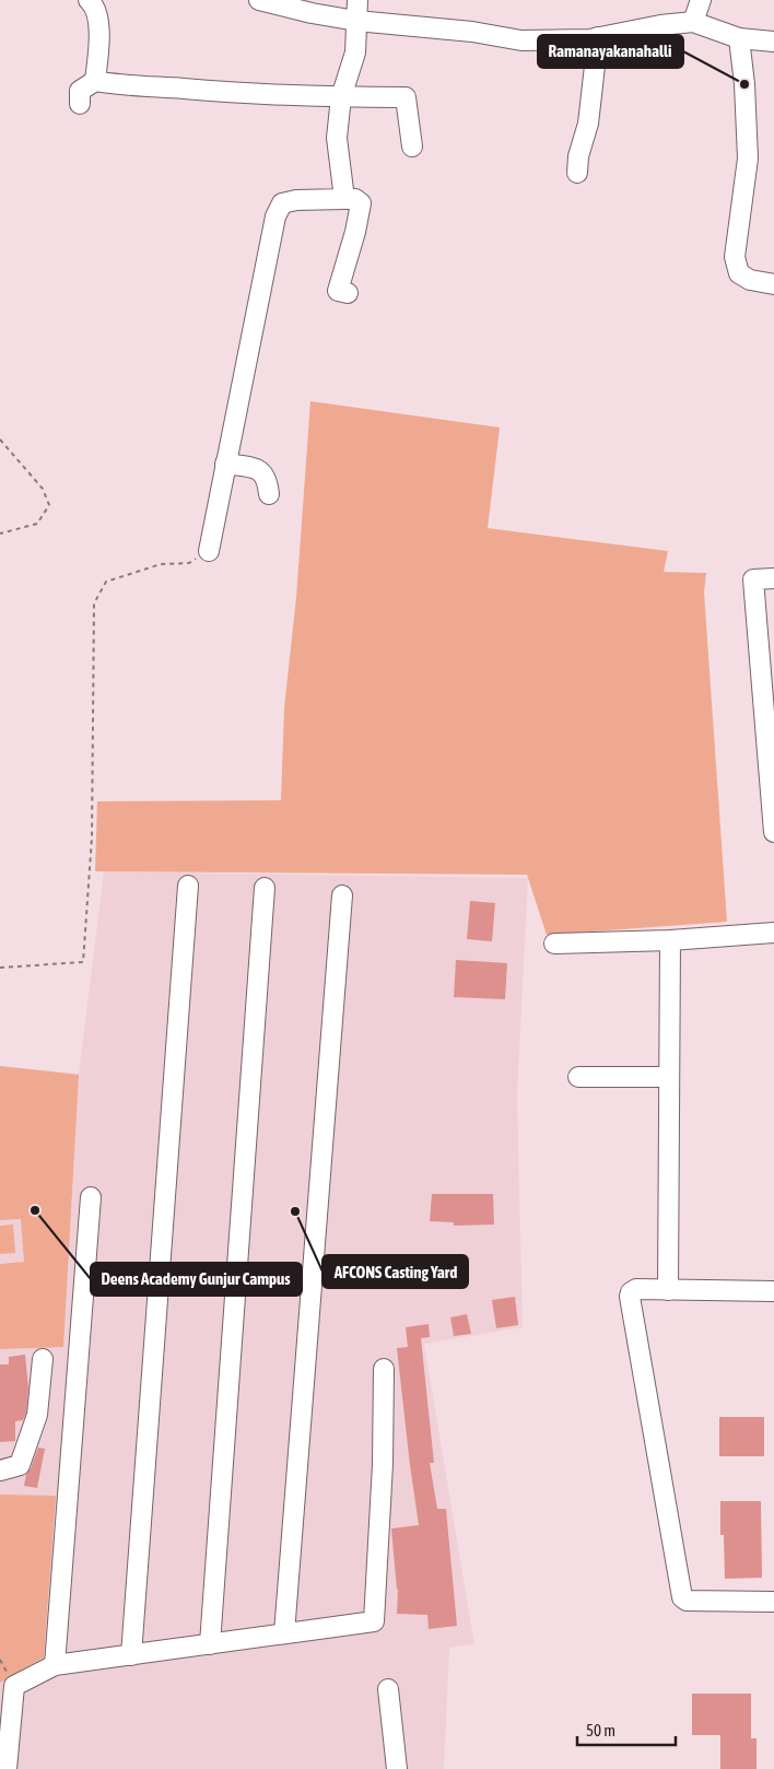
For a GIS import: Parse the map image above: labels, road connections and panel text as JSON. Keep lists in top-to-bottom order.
{
  "places": ["Ramanayakanahalli", "Deens Academy Gunjur Campus", "AFCONS Casting Yard"],
  "scale_bar": "50 m"
}
